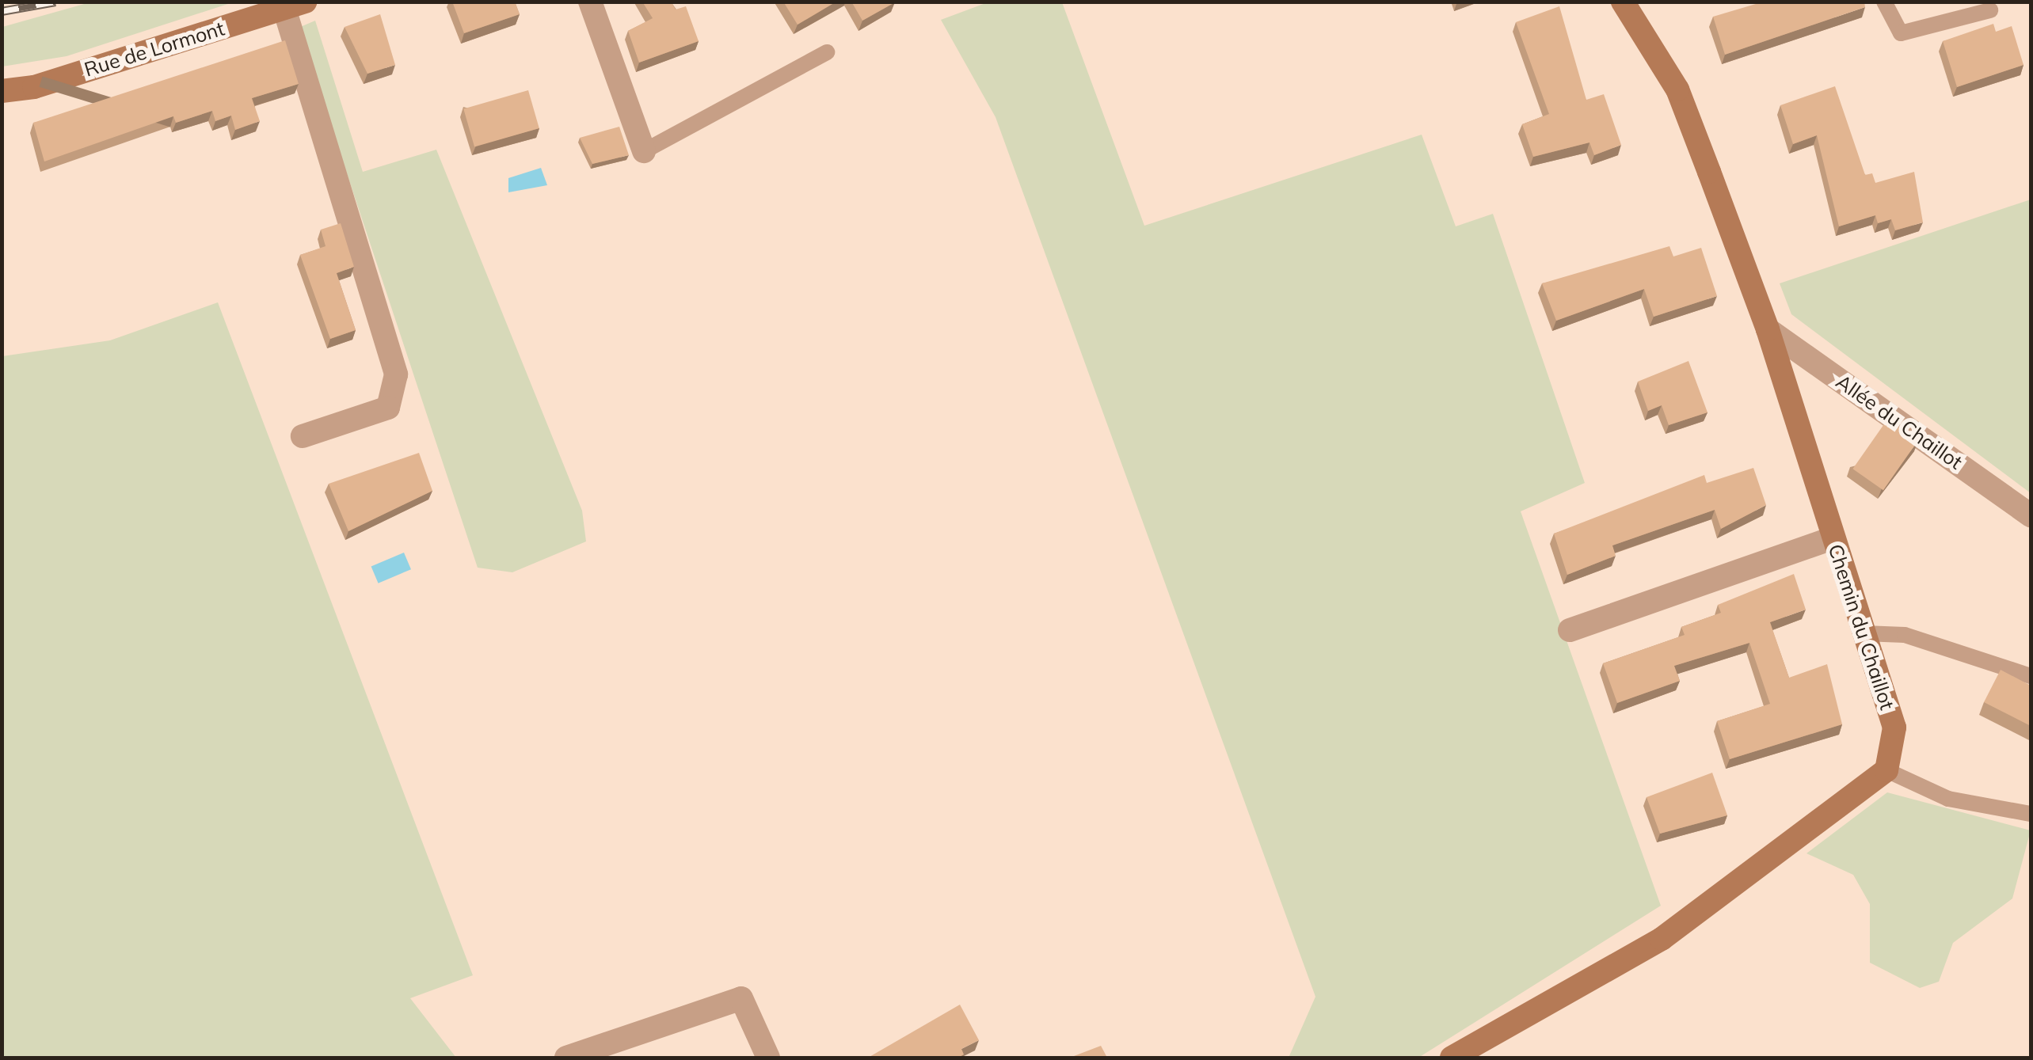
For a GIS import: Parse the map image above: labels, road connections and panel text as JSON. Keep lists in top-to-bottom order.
{
  "streets": {
    "street": ["Rue de Lormont", "Allée du Chaillot", "Chemin du Chaillot"]
  },
  "crossings": [
    ["Allée du Chaillot", "Chemin du Chaillot"]
  ]
}
